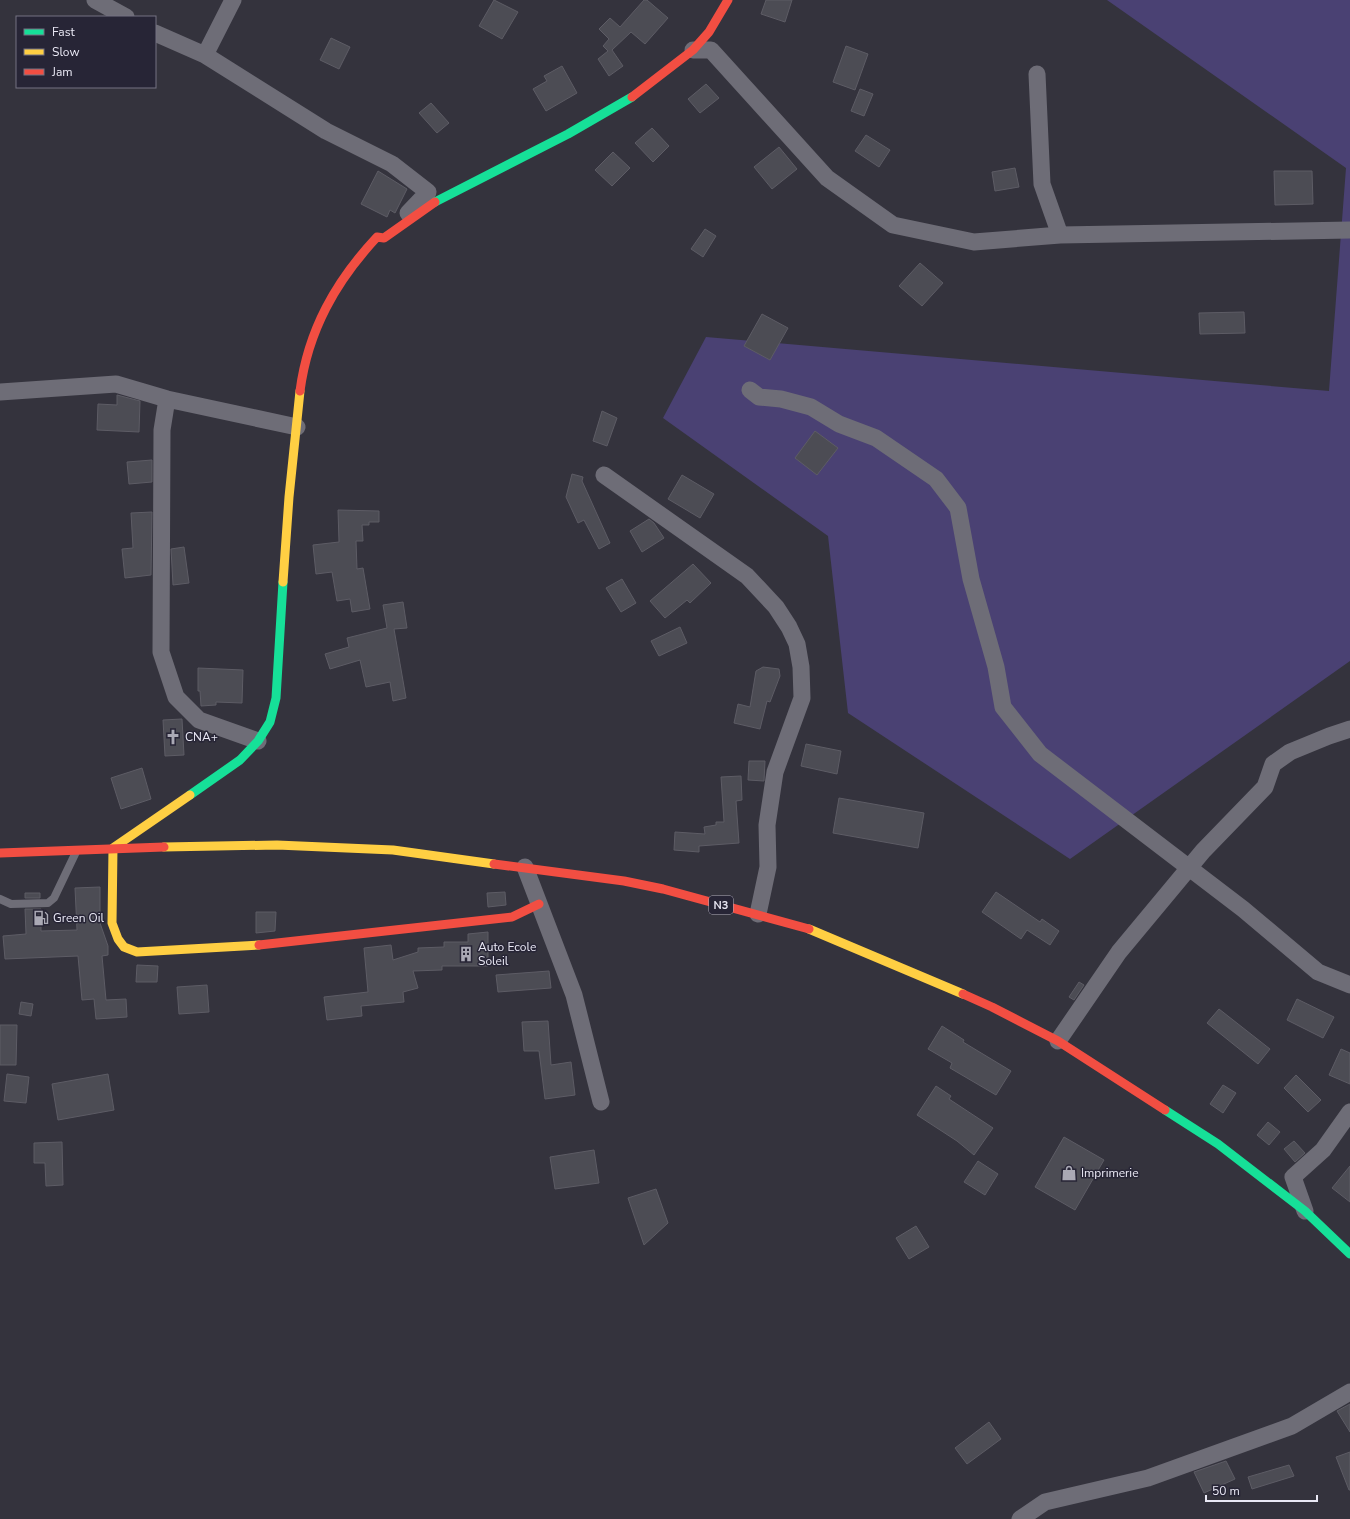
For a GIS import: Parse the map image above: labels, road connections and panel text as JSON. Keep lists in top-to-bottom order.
{
  "streets": {
    "main road": ["N3"]
  },
  "places": {
    "church": ["CNA+"],
    "fuel station": ["Green Oil"],
    "building": ["Auto Ecole Soleil"],
    "shop": ["Imprimerie"]
  },
  "legend": ["Fast", "Slow", "Jam"],
  "scale_bar": "50 m"
}
